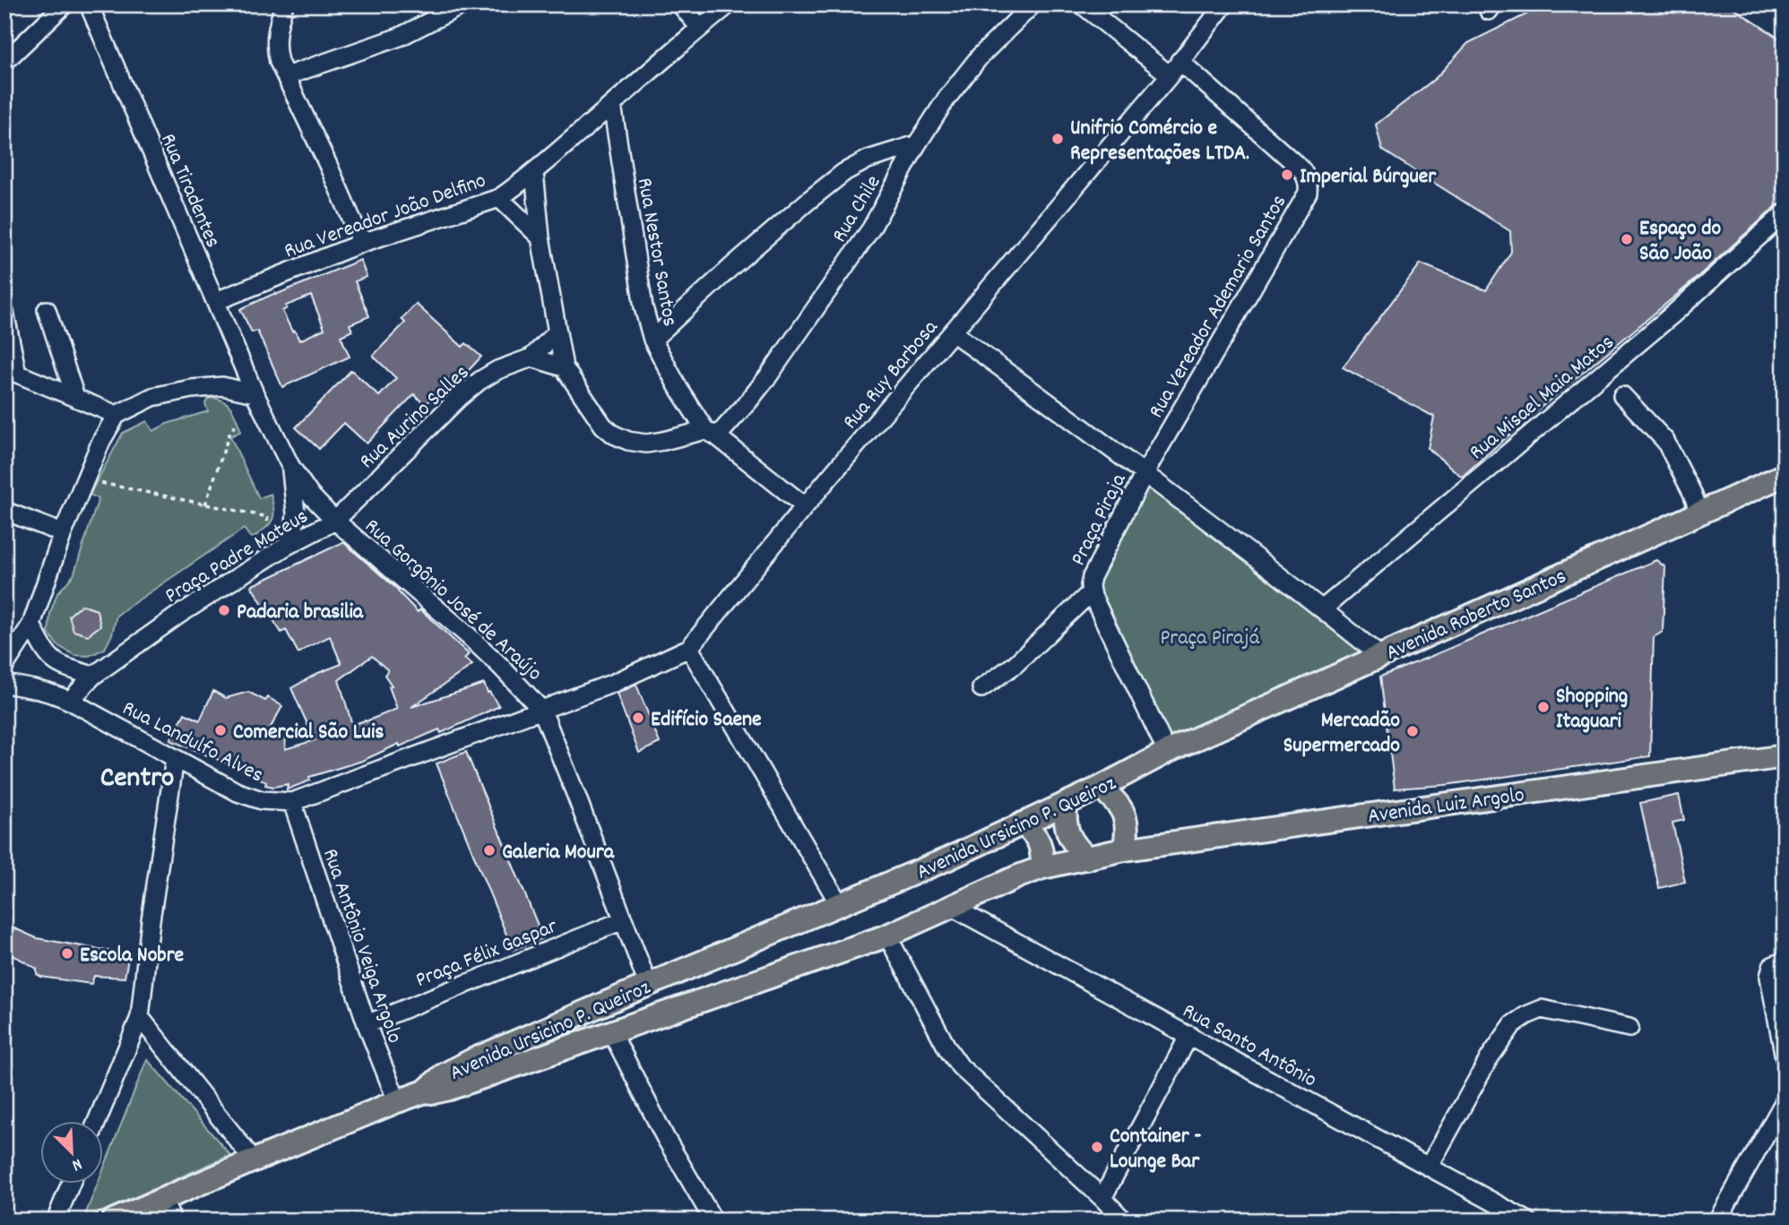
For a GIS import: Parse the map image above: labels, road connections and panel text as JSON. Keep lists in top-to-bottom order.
{
  "streets": {
    "main road": ["Avenida Roberto Santos", "Avenida Luiz Argolo", "Avenida Ursicino P. Queiroz"],
    "street": [
      "Rua Tiradentes",
      "Rua Chile",
      "Rua Vereador João Delfino",
      "Rua Nestor Santos",
      "Rua Vereador Ademario Santos",
      "Rua Ruy Barbosa",
      "Rua Misael Maia Matos",
      "Rua Aurino Salles",
      "Praça Piraja",
      "Praça Padre Mateus",
      "Rua Gorgônio José de Araújo",
      "Rua Landulfo Alves",
      "Rua Antônio Veiga Argolo",
      "Praça Félix Gaspar",
      "Rua Santo Antônio"
    ]
  },
  "crossings": [
    ["Rua Tiradentes", "Rua Vereador João Delfino"],
    ["Rua Tiradentes", "Praça Padre Mateus"],
    ["Rua Chile", "Rua Nestor Santos"],
    ["Rua Vereador João Delfino", "Rua Nestor Santos"],
    ["Rua Nestor Santos", "Rua Ruy Barbosa"],
    ["Rua Vereador Ademario Santos", "Rua Ruy Barbosa"],
    ["Rua Vereador Ademario Santos", "Praça Piraja"],
    ["Rua Ruy Barbosa", "Rua Gorgônio José de Araújo"],
    ["Rua Ruy Barbosa", "Rua Landulfo Alves"],
    ["Rua Misael Maia Matos", "Praça Piraja"],
    ["Rua Aurino Salles", "Praça Padre Mateus"],
    ["Rua Aurino Salles", "Rua Gorgônio José de Araújo"],
    ["Praça Piraja", "Avenida Roberto Santos"],
    ["Praça Piraja", "Avenida Ursicino P. Queiroz"],
    ["Praça Padre Mateus", "Rua Gorgônio José de Araújo"],
    ["Praça Padre Mateus", "Rua Landulfo Alves"],
    ["Rua Gorgônio José de Araújo", "Rua Landulfo Alves"],
    ["Avenida Roberto Santos", "Avenida Ursicino P. Queiroz"],
    ["Rua Landulfo Alves", "Rua Antônio Veiga Argolo"],
    ["Avenida Luiz Argolo", "Avenida Ursicino P. Queiroz"],
    ["Avenida Ursicino P. Queiroz", "Rua Santo Antônio"],
    ["Rua Antônio Veiga Argolo", "Praça Félix Gaspar"]
  ],
  "districts": ["Centro"],
  "parks": ["Praça Pirajá"],
  "places": [
    "Unifrio Comércio e Representações LTDA.",
    "Imperial Búrguer",
    "Espaço do São João",
    "Padaria brasilia",
    "Shopping Itaguari",
    "Edifício Saene",
    "Comercial São Luis",
    "Mercadão Supermercado",
    "Galeria Moura",
    "Escola Nobre",
    "Container - Lounge Bar"
  ],
  "north": "bottom right"
}
